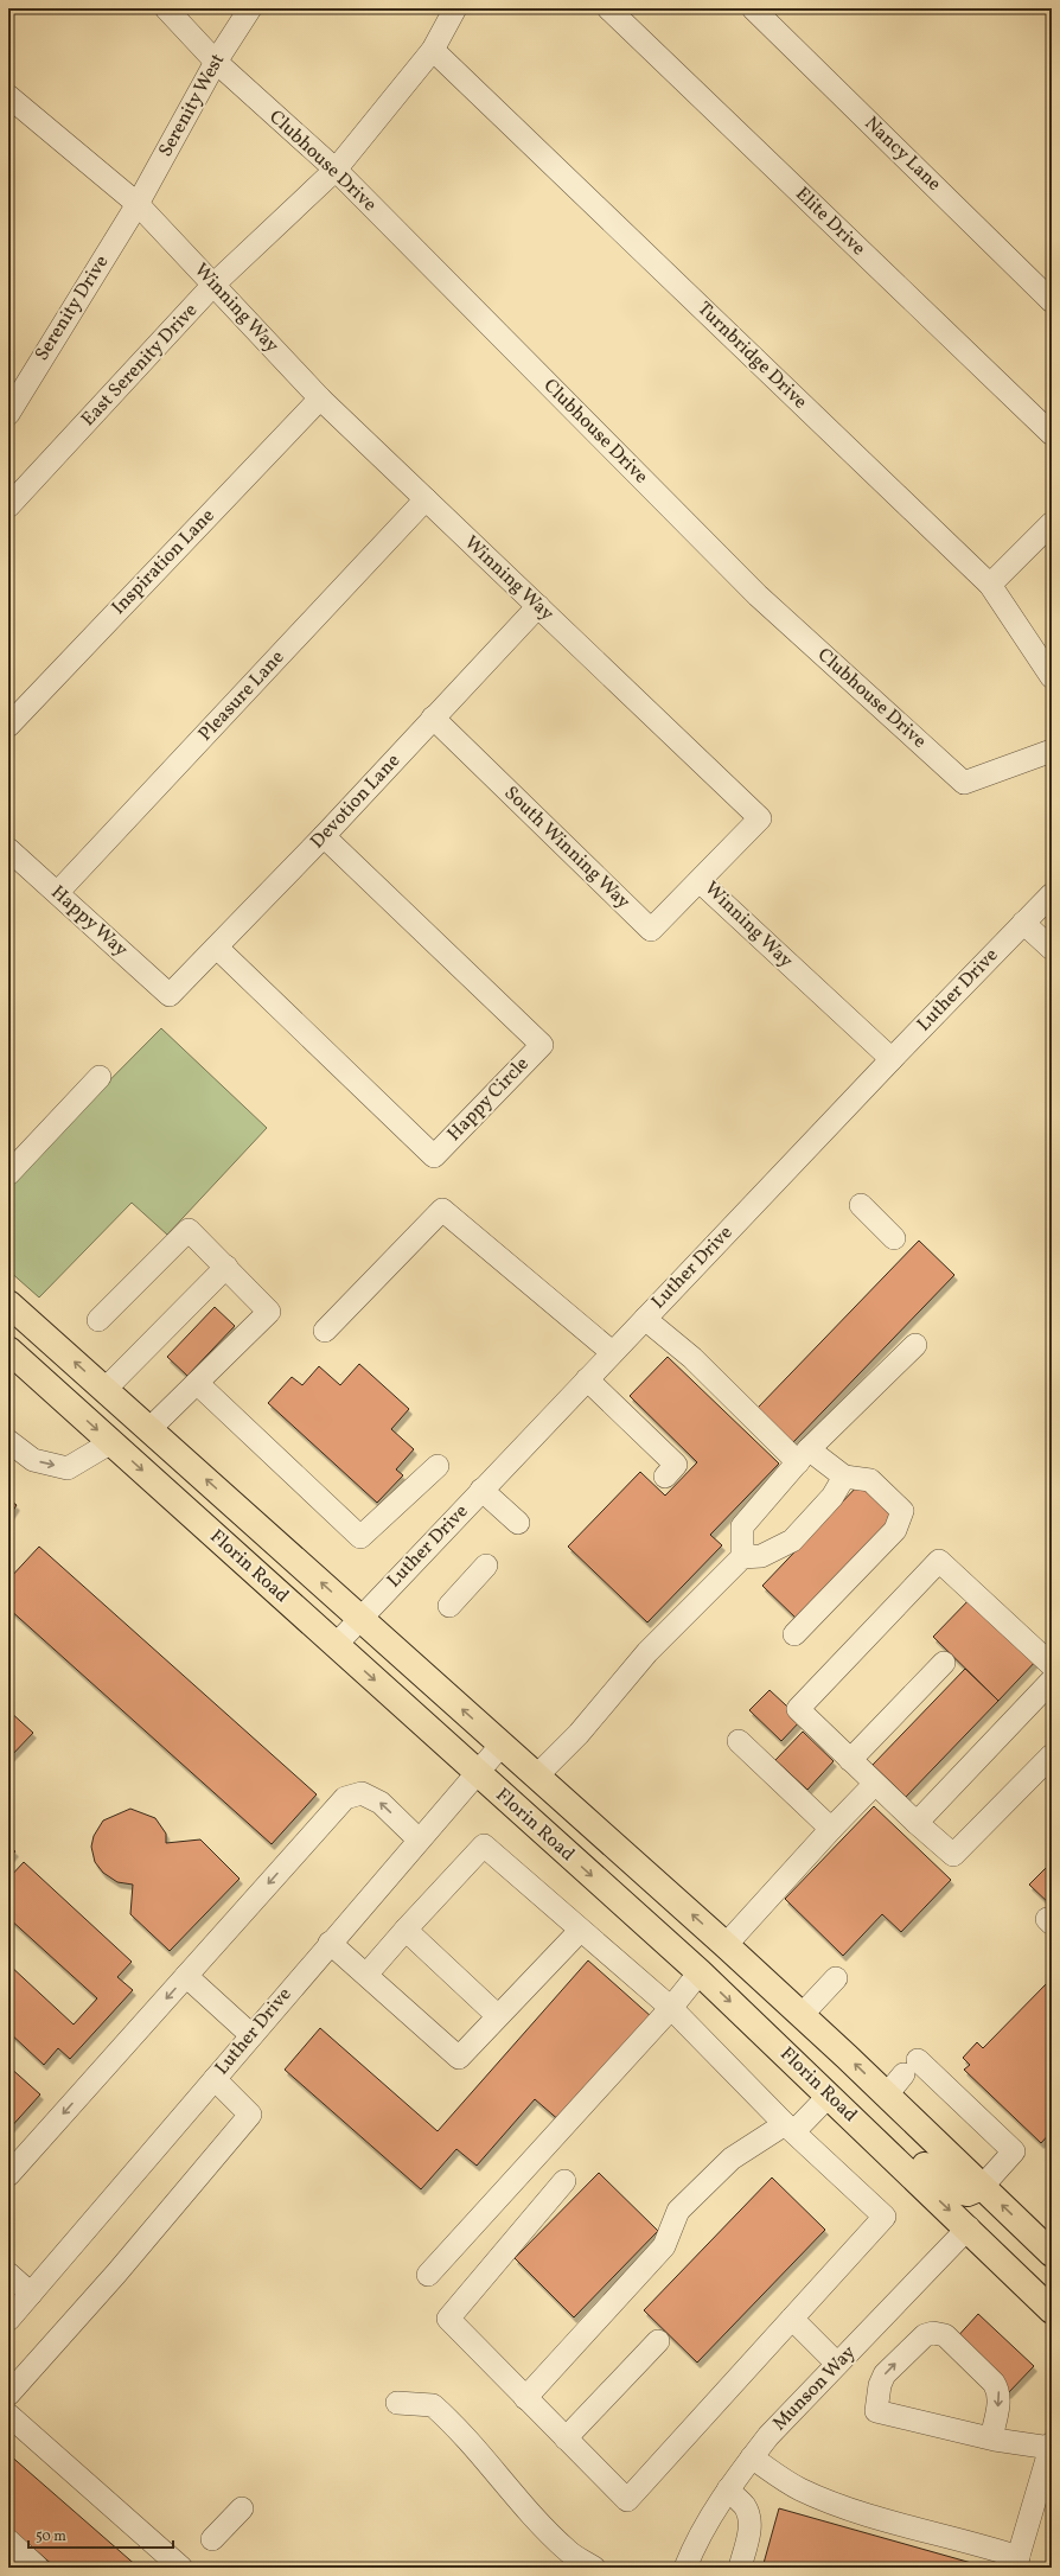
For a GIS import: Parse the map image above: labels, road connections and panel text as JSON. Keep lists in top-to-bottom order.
{
  "streets": {
    "main road": ["Florin Road"],
    "street": [
      "Serenity West",
      "Nancy Lane",
      "Clubhouse Drive",
      "Elite Drive",
      "Serenity Drive",
      "Winning Way",
      "Turnbridge Drive",
      "East Serenity Drive",
      "Inspiration Lane",
      "Pleasure Lane",
      "Devotion Lane",
      "South Winning Way",
      "Happy Way",
      "Luther Drive",
      "Happy Circle",
      "Munson Way"
    ]
  },
  "crossings": [
    ["Serenity West", "Clubhouse Drive"],
    ["Serenity West", "Serenity Drive"],
    ["Serenity West", "Winning Way"],
    ["Clubhouse Drive", "East Serenity Drive"],
    ["Serenity Drive", "Winning Way"],
    ["Winning Way", "East Serenity Drive"],
    ["Winning Way", "Inspiration Lane"],
    ["Winning Way", "Pleasure Lane"],
    ["Winning Way", "Devotion Lane"],
    ["Winning Way", "South Winning Way"],
    ["Winning Way", "Luther Drive"],
    ["Turnbridge Drive", "East Serenity Drive"],
    ["Pleasure Lane", "Happy Way"],
    ["Devotion Lane", "South Winning Way"],
    ["Devotion Lane", "Happy Way"],
    ["Devotion Lane", "Happy Circle"],
    ["Luther Drive", "Florin Road"],
    ["Florin Road", "Munson Way"]
  ],
  "scale_bar": "50 m"
}
